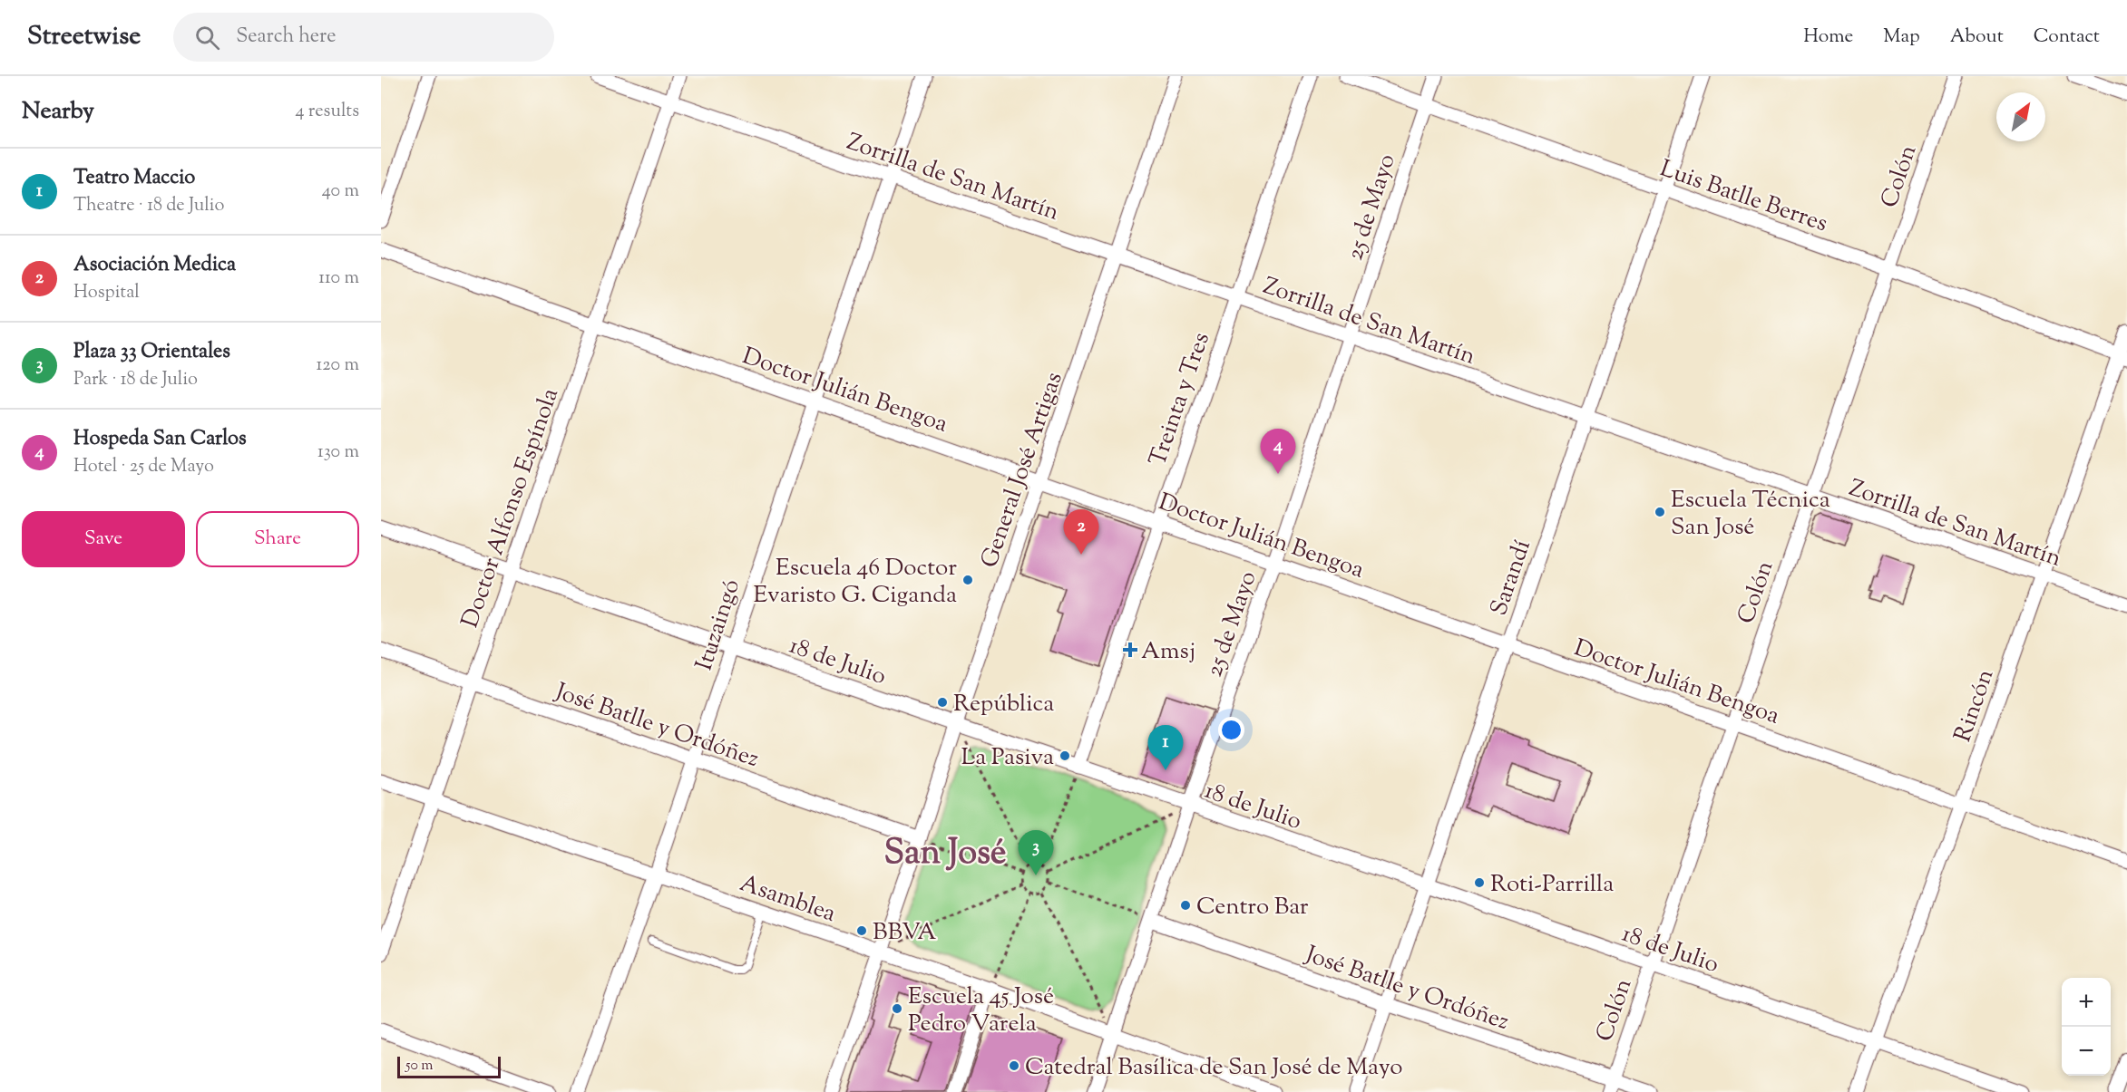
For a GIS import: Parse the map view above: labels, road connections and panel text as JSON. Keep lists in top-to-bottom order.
{
  "streets": {
    "street": [
      "Zorrilla de San Martín",
      "Colón",
      "Luis Batlle Berres",
      "25 de Mayo",
      "Doctor Julián Bengoa",
      "Treinta y Tres",
      "General José Artigas",
      "Doctor Alfonso Espínola",
      "Sarandí",
      "Ituzaingó",
      "18 de Julio",
      "Rincón",
      "José Batlle y Ordóñez",
      "Asamblea"
    ]
  },
  "crossings": [
    ["Zorrilla de San Martín", "Colón"],
    ["Zorrilla de San Martín", "25 de Mayo"],
    ["Zorrilla de San Martín", "Treinta y Tres"],
    ["Zorrilla de San Martín", "General José Artigas"],
    ["Zorrilla de San Martín", "Doctor Alfonso Espínola"],
    ["Zorrilla de San Martín", "Sarandí"],
    ["Zorrilla de San Martín", "Ituzaingó"],
    ["Zorrilla de San Martín", "Rincón"],
    ["Colón", "Luis Batlle Berres"],
    ["Colón", "Doctor Julián Bengoa"],
    ["Colón", "18 de Julio"],
    ["Colón", "José Batlle y Ordóñez"],
    ["Luis Batlle Berres", "25 de Mayo"],
    ["Luis Batlle Berres", "Sarandí"],
    ["Luis Batlle Berres", "Rincón"],
    ["25 de Mayo", "Doctor Julián Bengoa"],
    ["25 de Mayo", "18 de Julio"],
    ["25 de Mayo", "José Batlle y Ordóñez"],
    ["25 de Mayo", "Asamblea"],
    ["Doctor Julián Bengoa", "Treinta y Tres"],
    ["Doctor Julián Bengoa", "General José Artigas"],
    ["Doctor Julián Bengoa", "Doctor Alfonso Espínola"],
    ["Doctor Julián Bengoa", "Sarandí"],
    ["Doctor Julián Bengoa", "Ituzaingó"],
    ["Doctor Julián Bengoa", "Rincón"],
    ["Treinta y Tres", "18 de Julio"],
    ["General José Artigas", "18 de Julio"],
    ["General José Artigas", "José Batlle y Ordóñez"],
    ["General José Artigas", "Asamblea"],
    ["Doctor Alfonso Espínola", "18 de Julio"],
    ["Doctor Alfonso Espínola", "José Batlle y Ordóñez"],
    ["Doctor Alfonso Espínola", "Asamblea"],
    ["Sarandí", "18 de Julio"],
    ["Sarandí", "José Batlle y Ordóñez"],
    ["Ituzaingó", "18 de Julio"],
    ["Ituzaingó", "José Batlle y Ordóñez"],
    ["Ituzaingó", "Asamblea"],
    ["18 de Julio", "Rincón"]
  ],
  "districts": ["San José"],
  "places": {
    "other": [
      "Escuela Técnica San José",
      "Escuela 46 Doctor Evaristo G. Ciganda",
      "República",
      "La Pasiva",
      "Roti-Parrilla",
      "Centro Bar",
      "BBVA",
      "Escuela 45 José Pedro Varela",
      "Catedral Basílica de San José de Mayo"
    ],
    "health": ["Amsj"]
  },
  "scale_bar": "50 m",
  "north": "top right",
  "page": {
    "header": "Streetwise",
    "search": "Search here",
    "nav": [
      "Home",
      "Map",
      "About",
      "Contact"
    ],
    "heading": ["Nearby", "4 results"],
    "list": [
      {
        "mark": "1",
        "name": "Teatro Maccio",
        "note": "Theatre · 18 de Julio",
        "value": "40 m"
      },
      {
        "mark": "2",
        "name": "Asociación Medica",
        "note": "Hospital",
        "value": "110 m"
      },
      {
        "mark": "3",
        "name": "Plaza 33 Orientales",
        "note": "Park · 18 de Julio",
        "value": "120 m"
      },
      {
        "mark": "4",
        "name": "Hospeda San Carlos",
        "note": "Hotel · 25 de Mayo",
        "value": "130 m"
      }
    ],
    "pins": [
      "4",
      "2",
      "1",
      "3"
    ],
    "buttons": ["Save", "Share"],
    "map_buttons": ["+", "−"],
    "scale": "50 m"
  }
}
